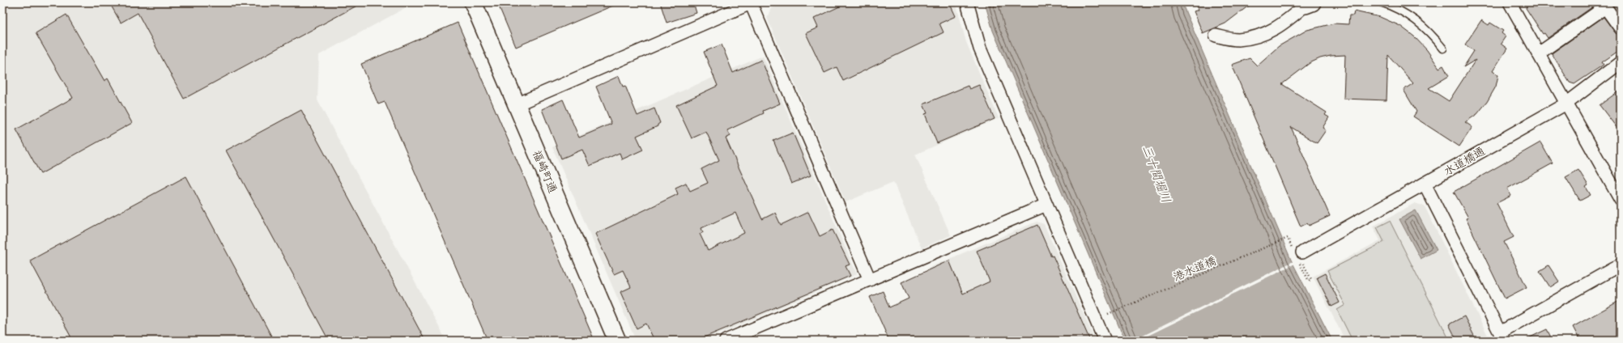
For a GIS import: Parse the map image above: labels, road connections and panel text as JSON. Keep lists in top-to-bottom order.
{
  "streets": {
    "street": ["水道橋通", "福崎町通"],
    "path": ["港水道橋"]
  },
  "water": ["三十間堀川"]
}
